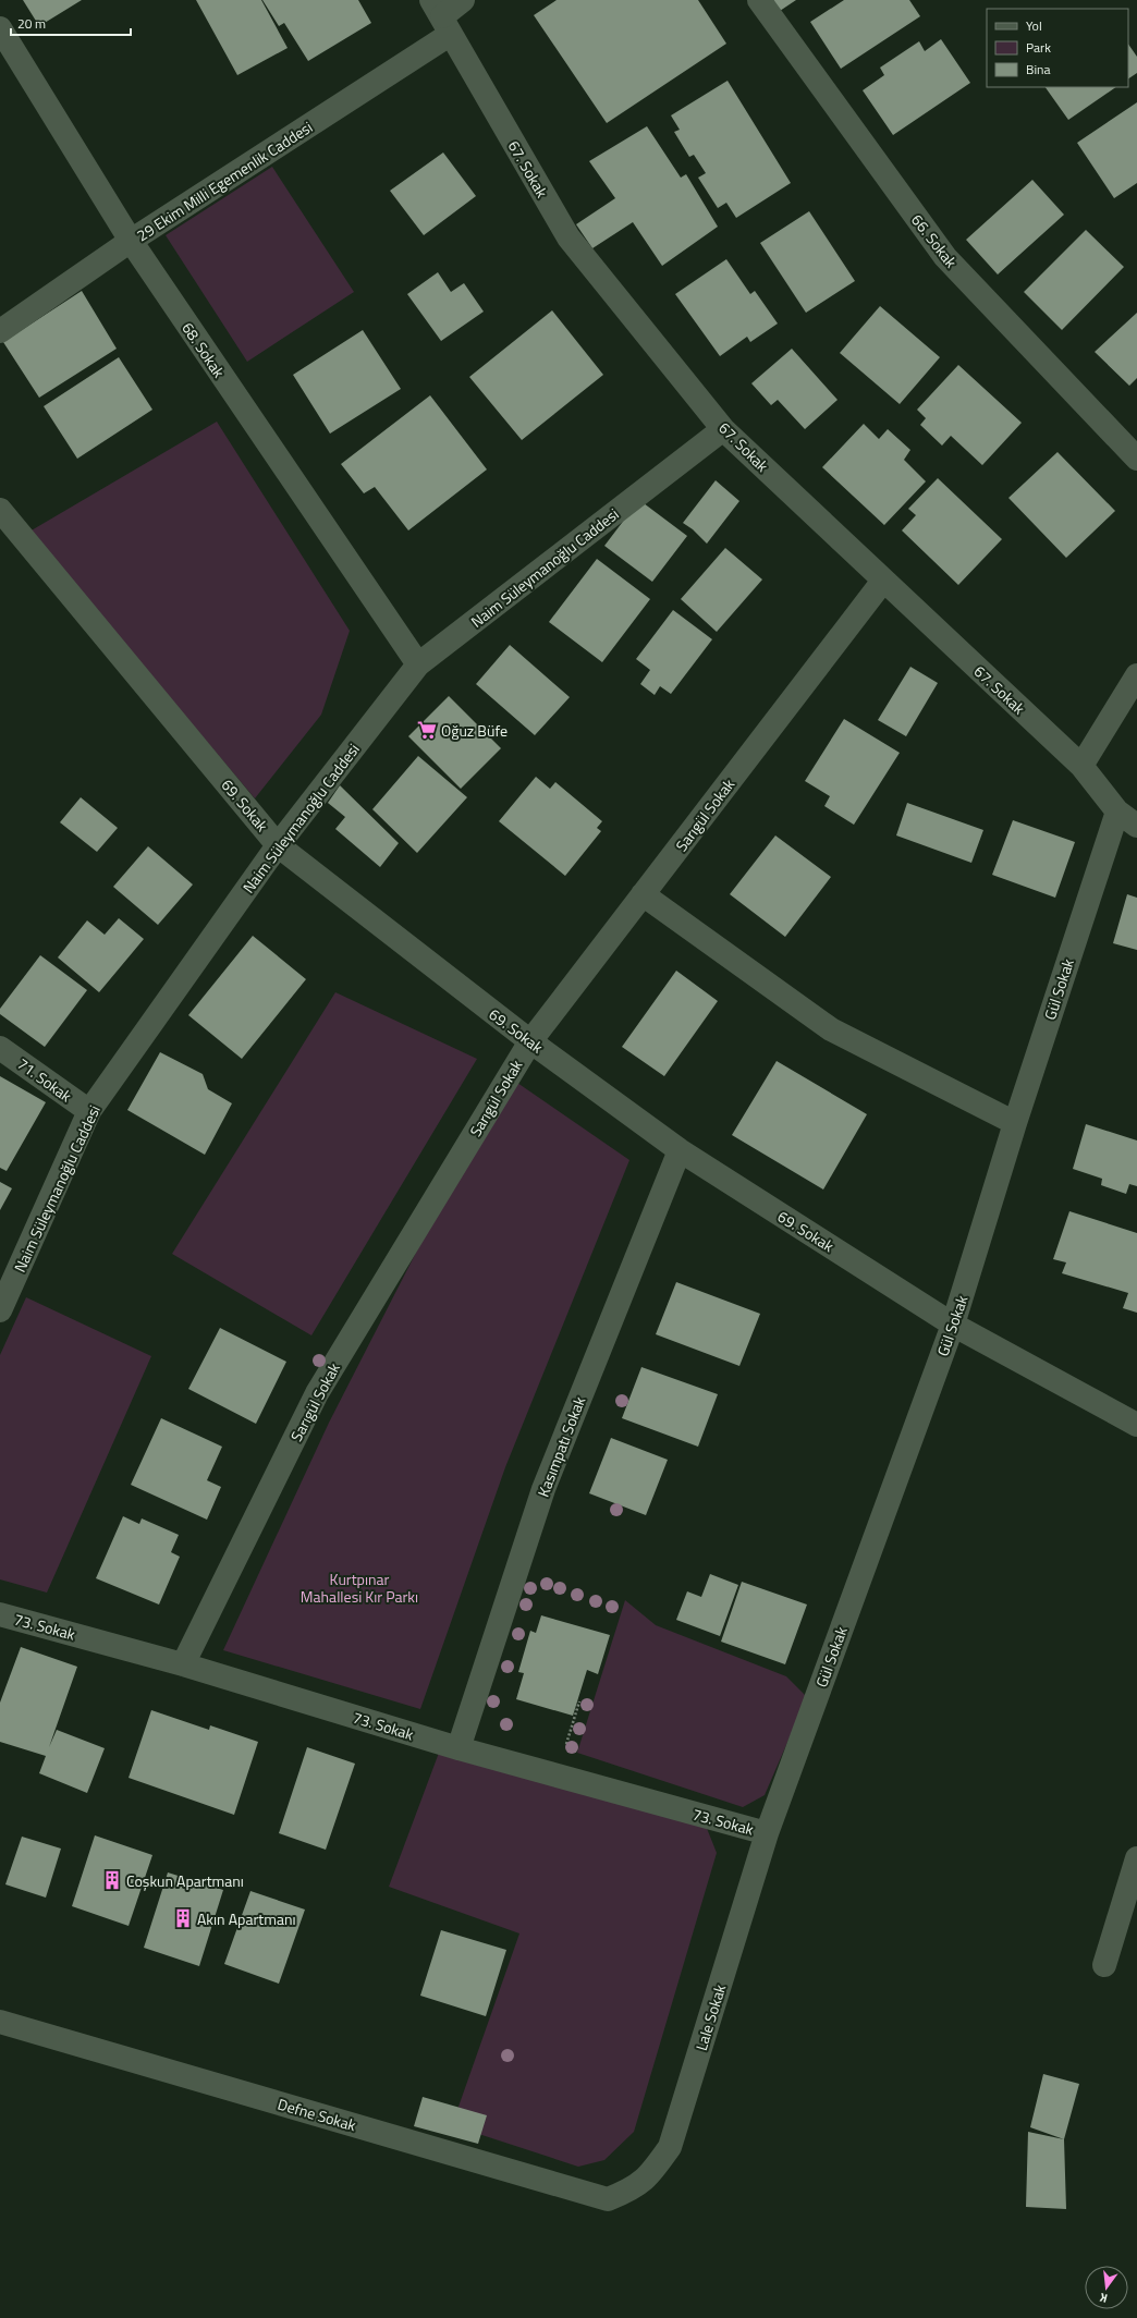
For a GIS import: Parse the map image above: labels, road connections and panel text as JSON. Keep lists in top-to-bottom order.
{
  "streets": {
    "street": [
      "67. Sokak",
      "29 Ekim Milli Egemenlik Caddesi",
      "66. Sokak",
      "68. Sokak",
      "Naim Süleymanoğlu Caddesi",
      "69. Sokak",
      "Sarıgül Sokak",
      "Gül Sokak",
      "71. Sokak",
      "Kasımpatı Sokak",
      "73. Sokak",
      "Lale Sokak",
      "Defne Sokak"
    ]
  },
  "crossings": [
    ["67. Sokak", "29 Ekim Milli Egemenlik Caddesi"],
    ["67. Sokak", "Naim Süleymanoğlu Caddesi"],
    ["67. Sokak", "Sarıgül Sokak"],
    ["67. Sokak", "Gül Sokak"],
    ["29 Ekim Milli Egemenlik Caddesi", "68. Sokak"],
    ["68. Sokak", "Naim Süleymanoğlu Caddesi"],
    ["Naim Süleymanoğlu Caddesi", "69. Sokak"],
    ["Naim Süleymanoğlu Caddesi", "71. Sokak"],
    ["69. Sokak", "Sarıgül Sokak"],
    ["69. Sokak", "Gül Sokak"],
    ["69. Sokak", "Kasımpatı Sokak"],
    ["Sarıgül Sokak", "73. Sokak"],
    ["Gül Sokak", "73. Sokak"],
    ["Gül Sokak", "Lale Sokak"],
    ["Kasımpatı Sokak", "73. Sokak"],
    ["73. Sokak", "Lale Sokak"],
    ["Lale Sokak", "Defne Sokak"]
  ],
  "parks": ["Kurtpınar Mahallesi Kır Parkı"],
  "places": {
    "supermarket": ["Oğuz Büfe"],
    "building": ["Coşkun Apartmanı", "Akın Apartmanı"]
  },
  "legend": ["Yol", "Park", "Bina"],
  "scale_bar": "20 m",
  "north": "bottom"
}
